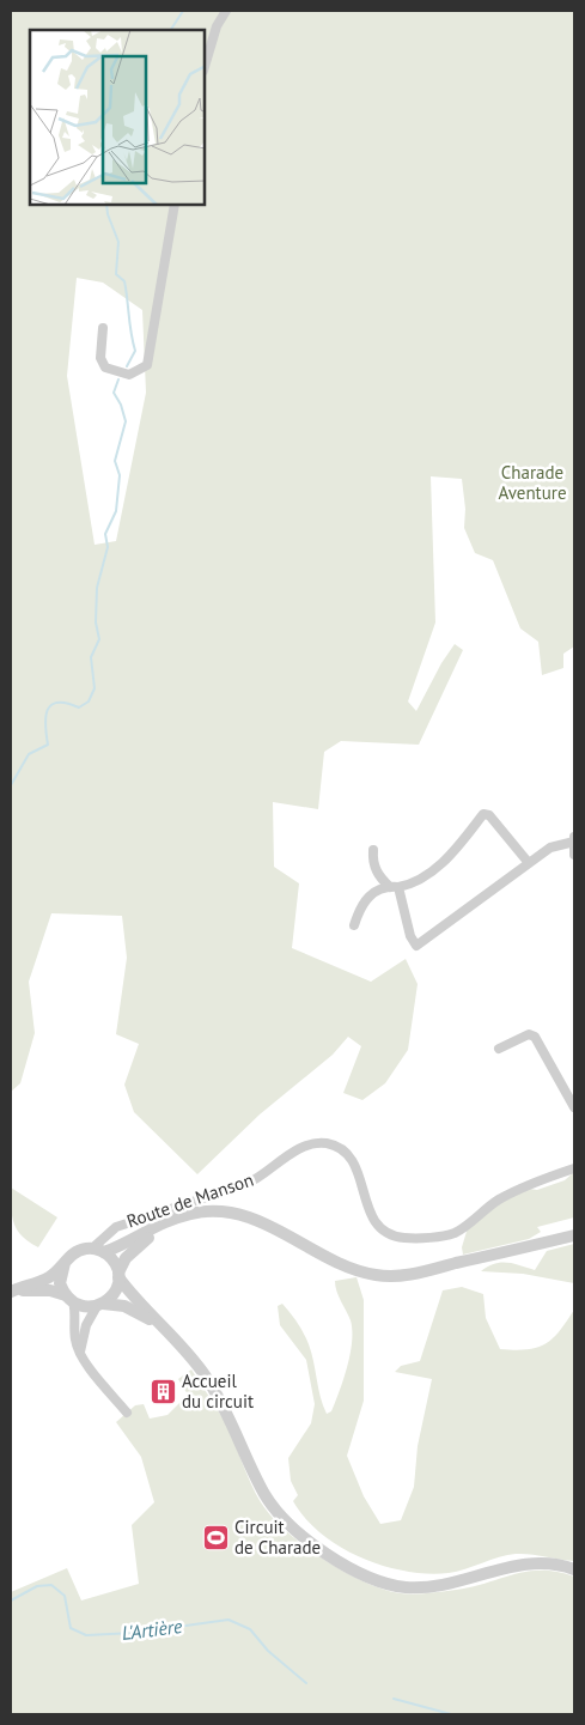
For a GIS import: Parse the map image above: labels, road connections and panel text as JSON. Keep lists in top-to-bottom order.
{
  "streets": {
    "street": ["Route de Manson"]
  },
  "water": ["L'Artière"],
  "parks": ["Charade Aventure"],
  "places": {
    "building": ["Accueil du circuit"],
    "sports": ["Circuit de Charade"]
  }
}
